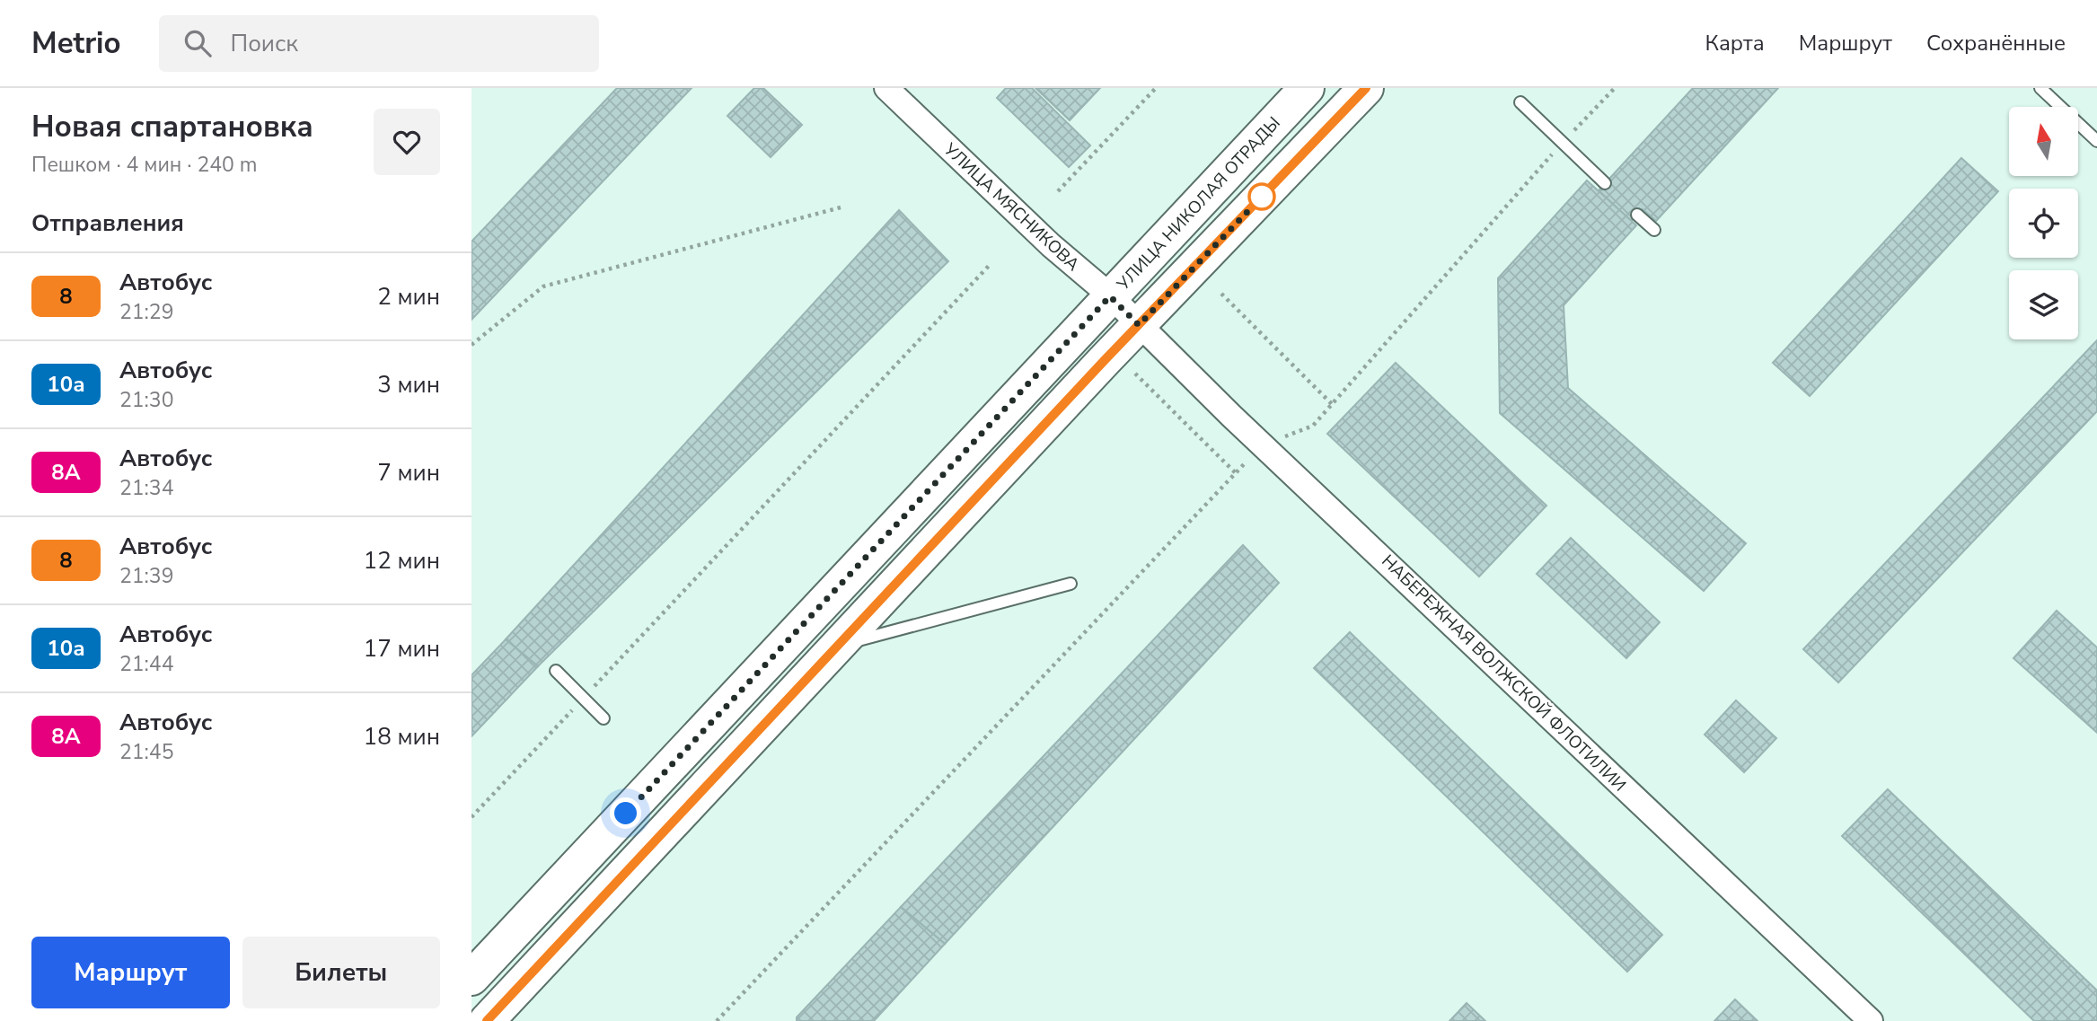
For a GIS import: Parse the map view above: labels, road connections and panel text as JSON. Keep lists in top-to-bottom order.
{
  "streets": {
    "main road": ["УЛИЦА НИКОЛАЯ ОТРАДЫ"],
    "street": ["УЛИЦА МЯСНИКОВА", "НАБЕРЕЖНАЯ ВОЛЖСКОЙ ФЛОТИЛИИ"]
  },
  "crossings": [
    ["УЛИЦА НИКОЛАЯ ОТРАДЫ", "УЛИЦА МЯСНИКОВА"],
    ["УЛИЦА МЯСНИКОВА", "НАБЕРЕЖНАЯ ВОЛЖСКОЙ ФЛОТИЛИИ"]
  ],
  "lines": ["bus line 8"],
  "north": "top",
  "page": {
    "header": "Metrio",
    "search": "Поиск",
    "nav": ["Карта", "Маршрут", "Сохранённые"],
    "heading": [
      ["Новая спартановка", "Пешком · 4 мин · 240 m"],
      "Отправления"
    ],
    "list": [
      {
        "mark": "8",
        "name": "Автобус",
        "note": "21:29",
        "value": "2 мин"
      },
      {
        "mark": "10а",
        "name": "Автобус",
        "note": "21:30",
        "value": "3 мин"
      },
      {
        "mark": "8А",
        "name": "Автобус",
        "note": "21:34",
        "value": "7 мин"
      },
      {
        "mark": "8",
        "name": "Автобус",
        "note": "21:39",
        "value": "12 мин"
      },
      {
        "mark": "10а",
        "name": "Автобус",
        "note": "21:44",
        "value": "17 мин"
      },
      {
        "mark": "8А",
        "name": "Автобус",
        "note": "21:45",
        "value": "18 мин"
      }
    ],
    "buttons": ["Маршрут", "Билеты"]
  }
}
